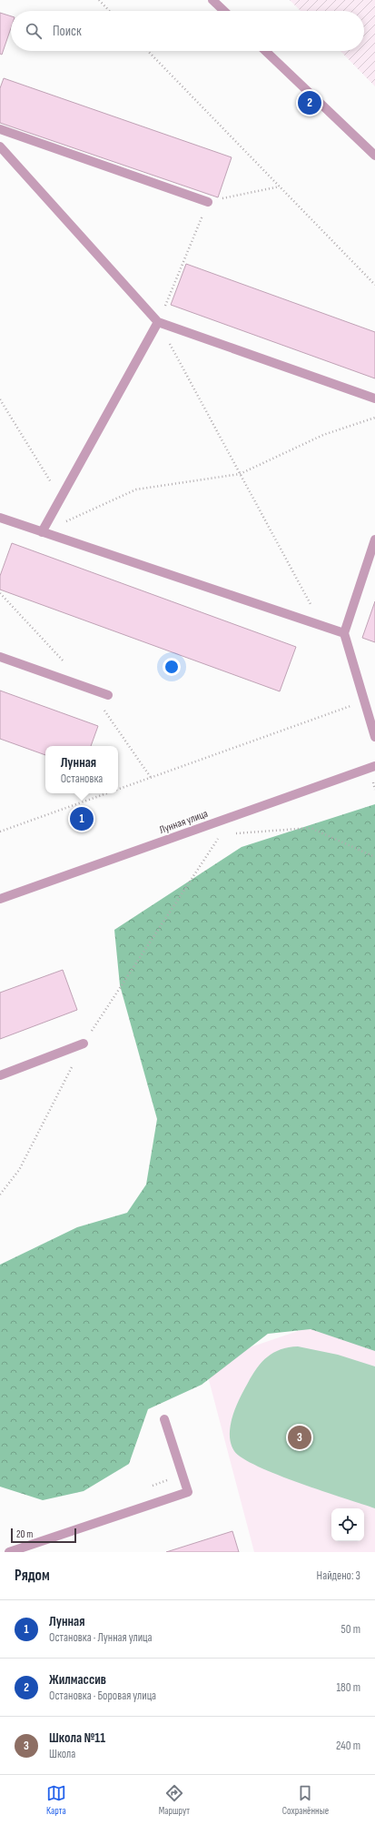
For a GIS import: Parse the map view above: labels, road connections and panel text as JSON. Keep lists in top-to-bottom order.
{
  "streets": {
    "street": ["Лунная улица"]
  },
  "scale_bar": "20 m",
  "page": {
    "search": "Поиск",
    "pins": ["2", "1", "3"],
    "popup": ["Лунная", "Остановка"],
    "scale": "20 m",
    "heading": ["Рядом", "Найдено: 3"],
    "list": [
      {
        "mark": "1",
        "name": "Лунная",
        "note": "Остановка · Лунная улица",
        "value": "50 m"
      },
      {
        "mark": "2",
        "name": "Жилмассив",
        "note": "Остановка · Боровая улица",
        "value": "180 m"
      },
      {
        "mark": "3",
        "name": "Школа №11",
        "note": "Школа",
        "value": "240 m"
      }
    ],
    "nav": ["Карта", "Маршрут", "Сохранённые"]
  }
}
